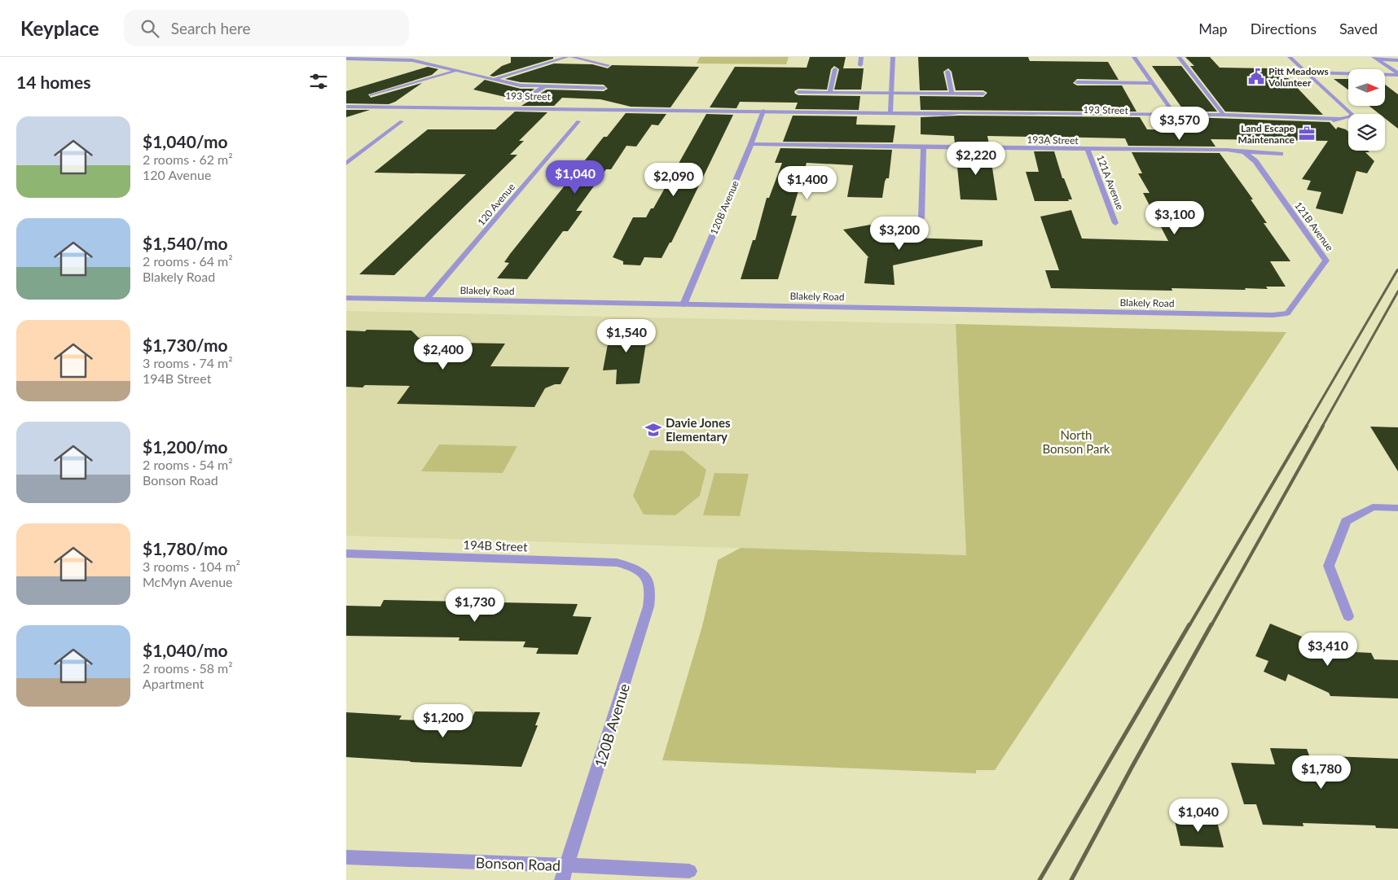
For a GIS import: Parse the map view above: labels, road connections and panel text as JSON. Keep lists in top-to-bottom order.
{
  "streets": {
    "street": [
      "193 Street",
      "193A Street",
      "121A Avenue",
      "120 Avenue",
      "120B Avenue",
      "121B Avenue",
      "Blakely Road",
      "194B Street",
      "Bonson Road"
    ]
  },
  "crossings": [
    ["193 Street", "120B Avenue"],
    ["193A Street", "121A Avenue"],
    ["193A Street", "120B Avenue"],
    ["193A Street", "121B Avenue"],
    ["120 Avenue", "Blakely Road"],
    ["120B Avenue", "Blakely Road"],
    ["120B Avenue", "194B Street"],
    ["120B Avenue", "Bonson Road"],
    ["121B Avenue", "Blakely Road"]
  ],
  "parks": ["North Bonson Park"],
  "places": {
    "public building": ["Pitt Meadows Volunteer"],
    "office": ["Land Escape Maintenance"],
    "school or university": ["Davie Jones Elementary"]
  },
  "north": "right",
  "page": {
    "header": "Keyplace",
    "search": "Search here",
    "nav": ["Map", "Directions", "Saved"],
    "heading": "14 homes",
    "list": [
      {
        "name": "$1,040/mo",
        "note": "2 rooms · 62 m² · 120 Avenue"
      },
      {
        "name": "$1,540/mo",
        "note": "2 rooms · 64 m² · Blakely Road"
      },
      {
        "name": "$1,730/mo",
        "note": "3 rooms · 74 m² · 194B Street"
      },
      {
        "name": "$1,200/mo",
        "note": "2 rooms · 54 m² · Bonson Road"
      },
      {
        "name": "$1,780/mo",
        "note": "3 rooms · 104 m² · McMyn Avenue"
      },
      {
        "name": "$1,040/mo",
        "note": "2 rooms · 58 m² · Apartment"
      }
    ],
    "price": [
      "$3,570",
      "$2,220",
      "$1,040",
      "$2,090",
      "$1,400",
      "$3,100",
      "$3,200",
      "$1,540",
      "$2,400",
      "$1,730",
      "$3,410",
      "$1,200",
      "$1,780",
      "$1,040"
    ]
  }
}
